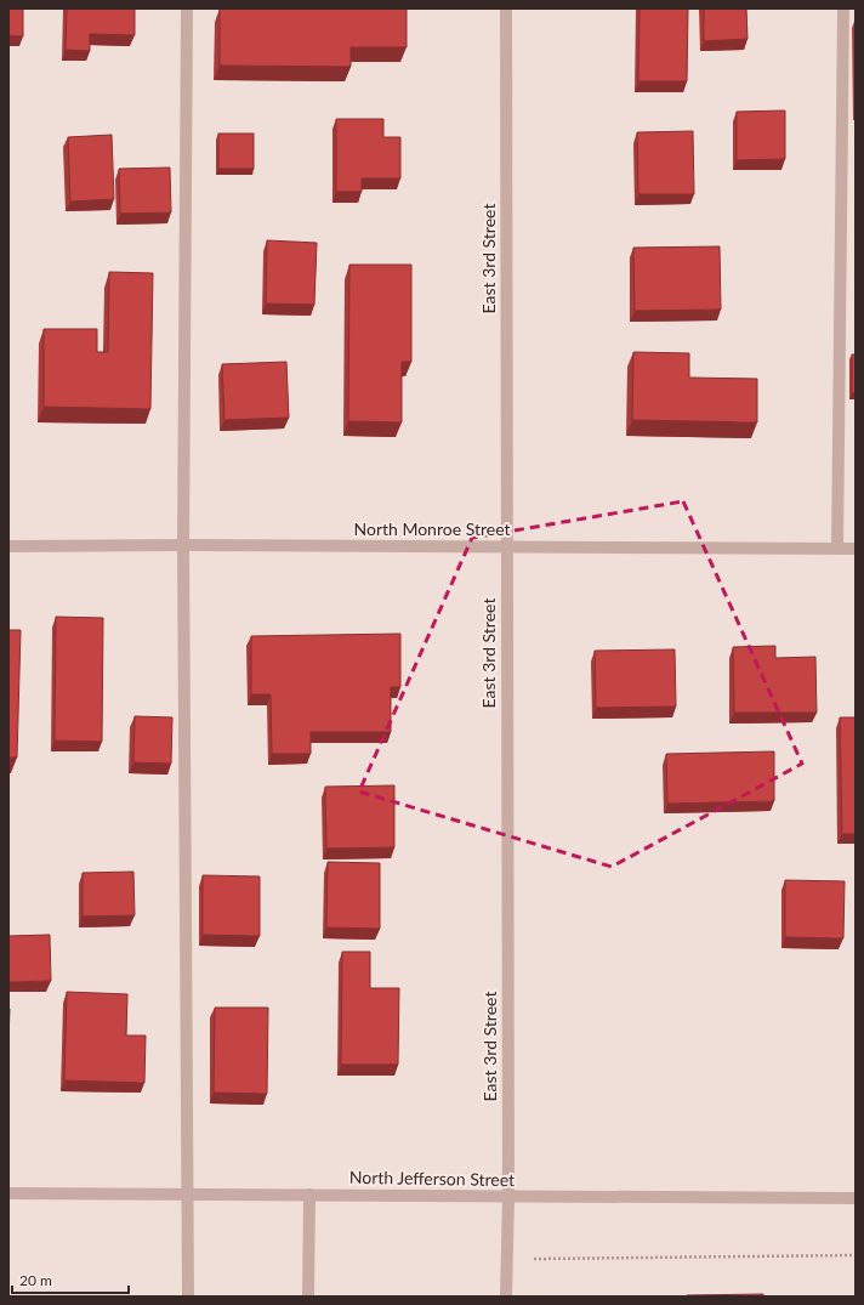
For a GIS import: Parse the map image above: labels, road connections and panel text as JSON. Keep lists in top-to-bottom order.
{
  "streets": {
    "street": ["East 3rd Street", "North Monroe Street", "North Jefferson Street"]
  },
  "crossings": [
    ["East 3rd Street", "North Monroe Street"],
    ["East 3rd Street", "North Jefferson Street"]
  ],
  "scale_bar": "20 m"
}
